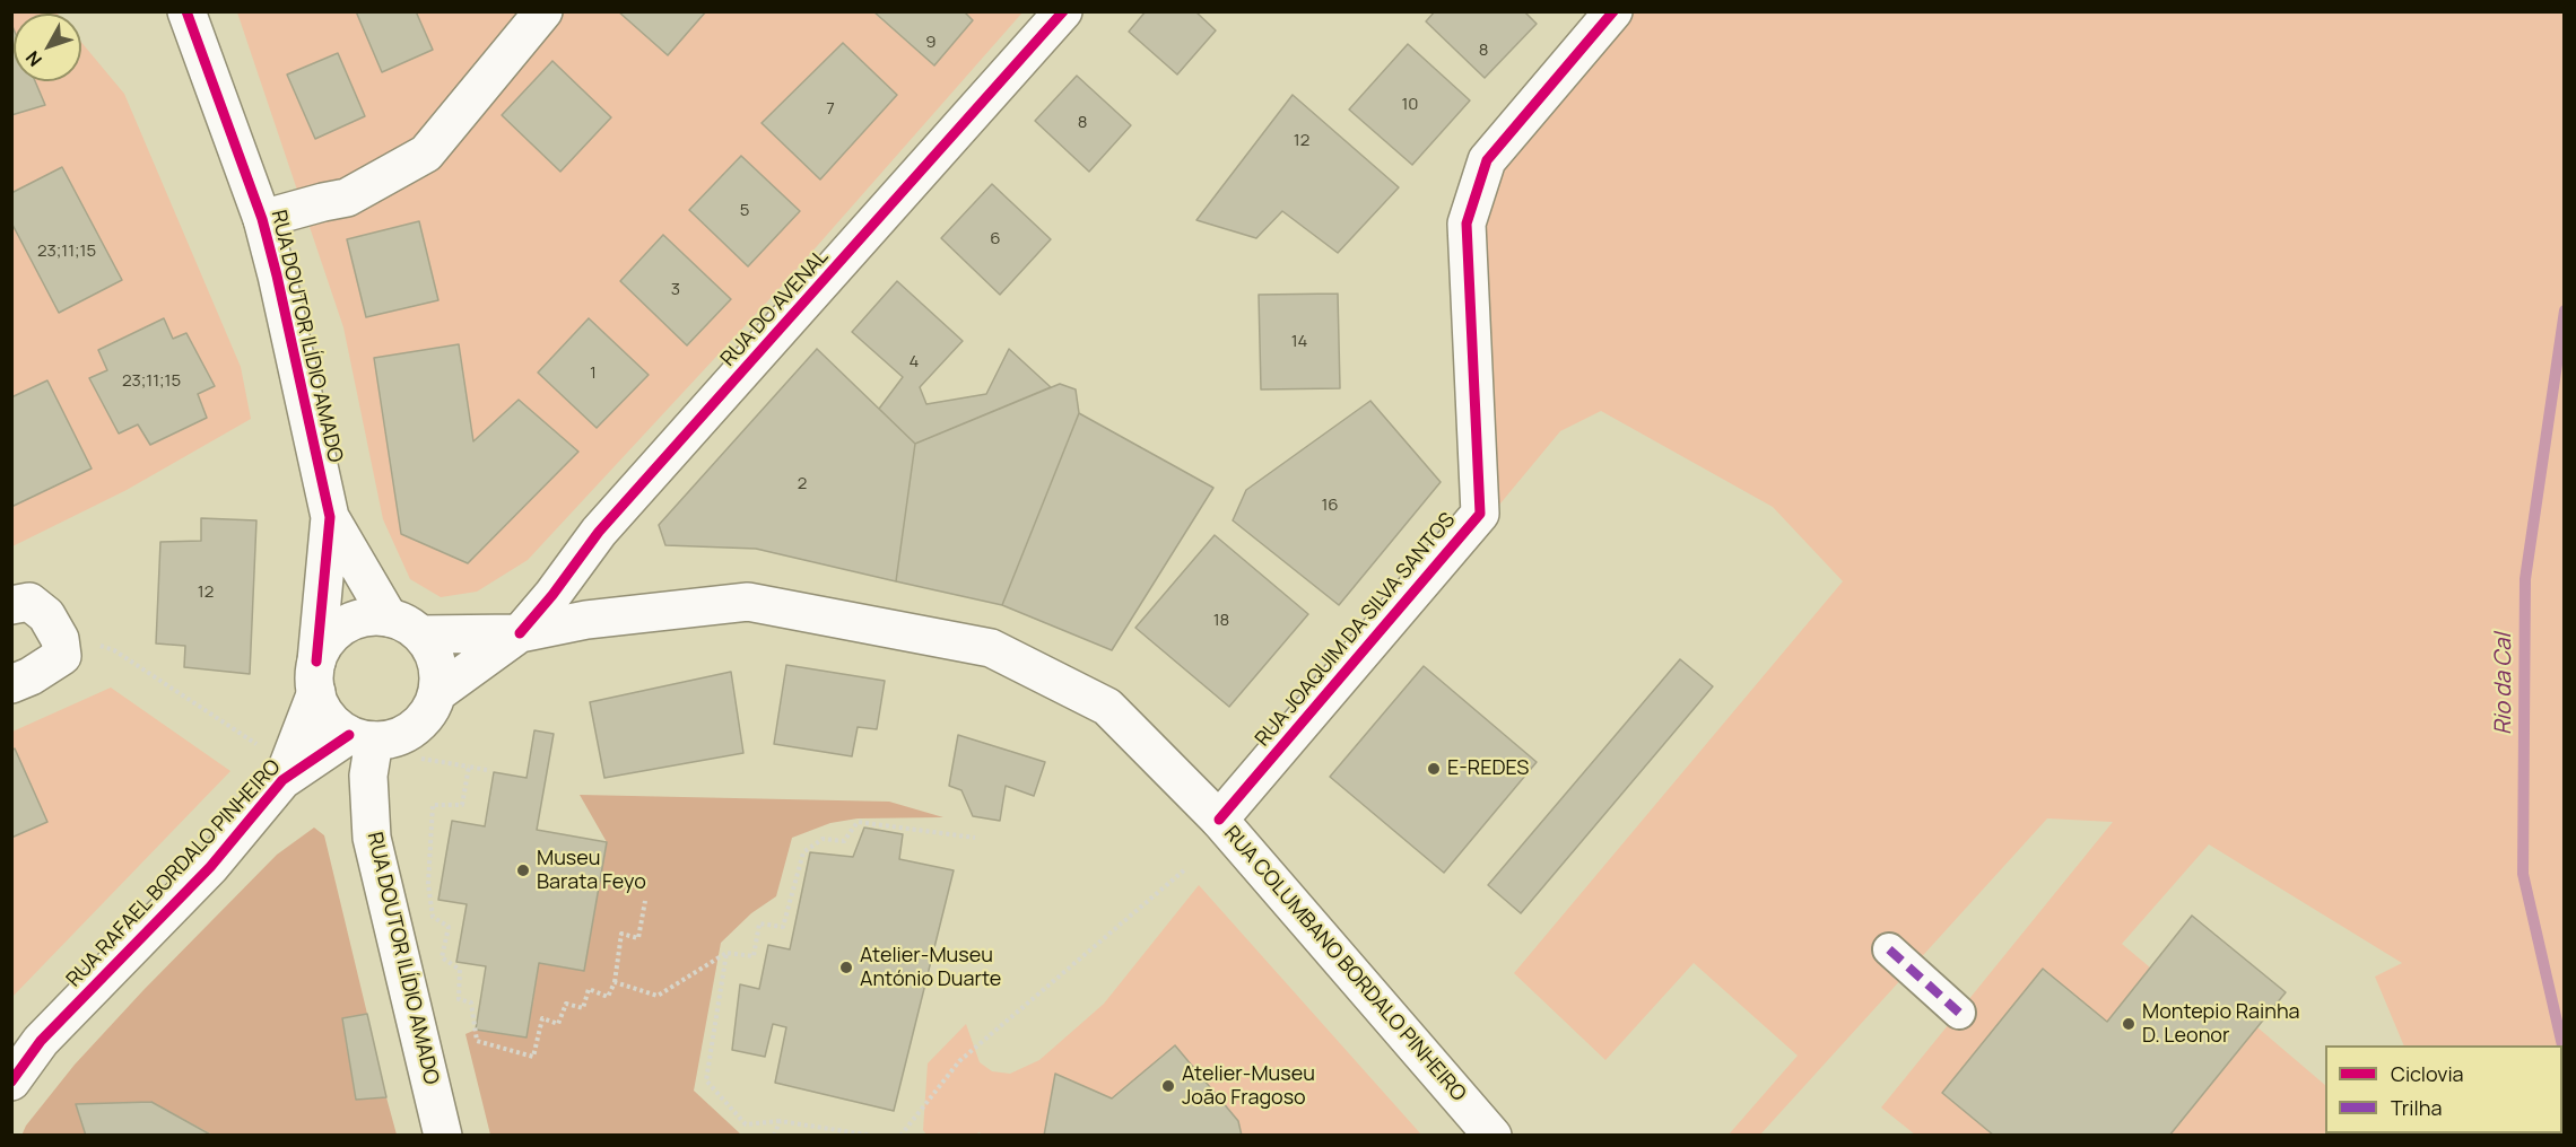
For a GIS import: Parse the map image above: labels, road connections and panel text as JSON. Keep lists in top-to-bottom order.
{
  "streets": {
    "street": [
      "RUA DO AVENAL",
      "RUA DOUTOR ILÍDIO AMADO",
      "RUA JOAQUIM DA SILVA SANTOS",
      "RUA RAFAEL BORDALO PINHEIRO",
      "RUA COLUMBANO BORDALO PINHEIRO"
    ]
  },
  "crossings": [
    ["RUA DO AVENAL", "RUA DOUTOR ILÍDIO AMADO"],
    ["RUA DO AVENAL", "RUA RAFAEL BORDALO PINHEIRO"],
    ["RUA DO AVENAL", "RUA COLUMBANO BORDALO PINHEIRO"],
    ["RUA DOUTOR ILÍDIO AMADO", "RUA RAFAEL BORDALO PINHEIRO"],
    ["RUA JOAQUIM DA SILVA SANTOS", "RUA COLUMBANO BORDALO PINHEIRO"]
  ],
  "water": ["Rio da Cal"],
  "places": [
    "E-REDES",
    "Museu Barata Feyo",
    "Atelier-Museu António Duarte",
    "Montepio Rainha D. Leonor",
    "Atelier-Museu João Fragoso"
  ],
  "house_numbers": [
    "9",
    "8",
    "10",
    "7",
    "8",
    "12",
    "5",
    "6",
    "23;11;15",
    "3",
    "14",
    "4",
    "1",
    "23;11;15",
    "2",
    "16",
    "12",
    "18"
  ],
  "legend": ["Ciclovia", "Trilha"],
  "north": "bottom left"
}
